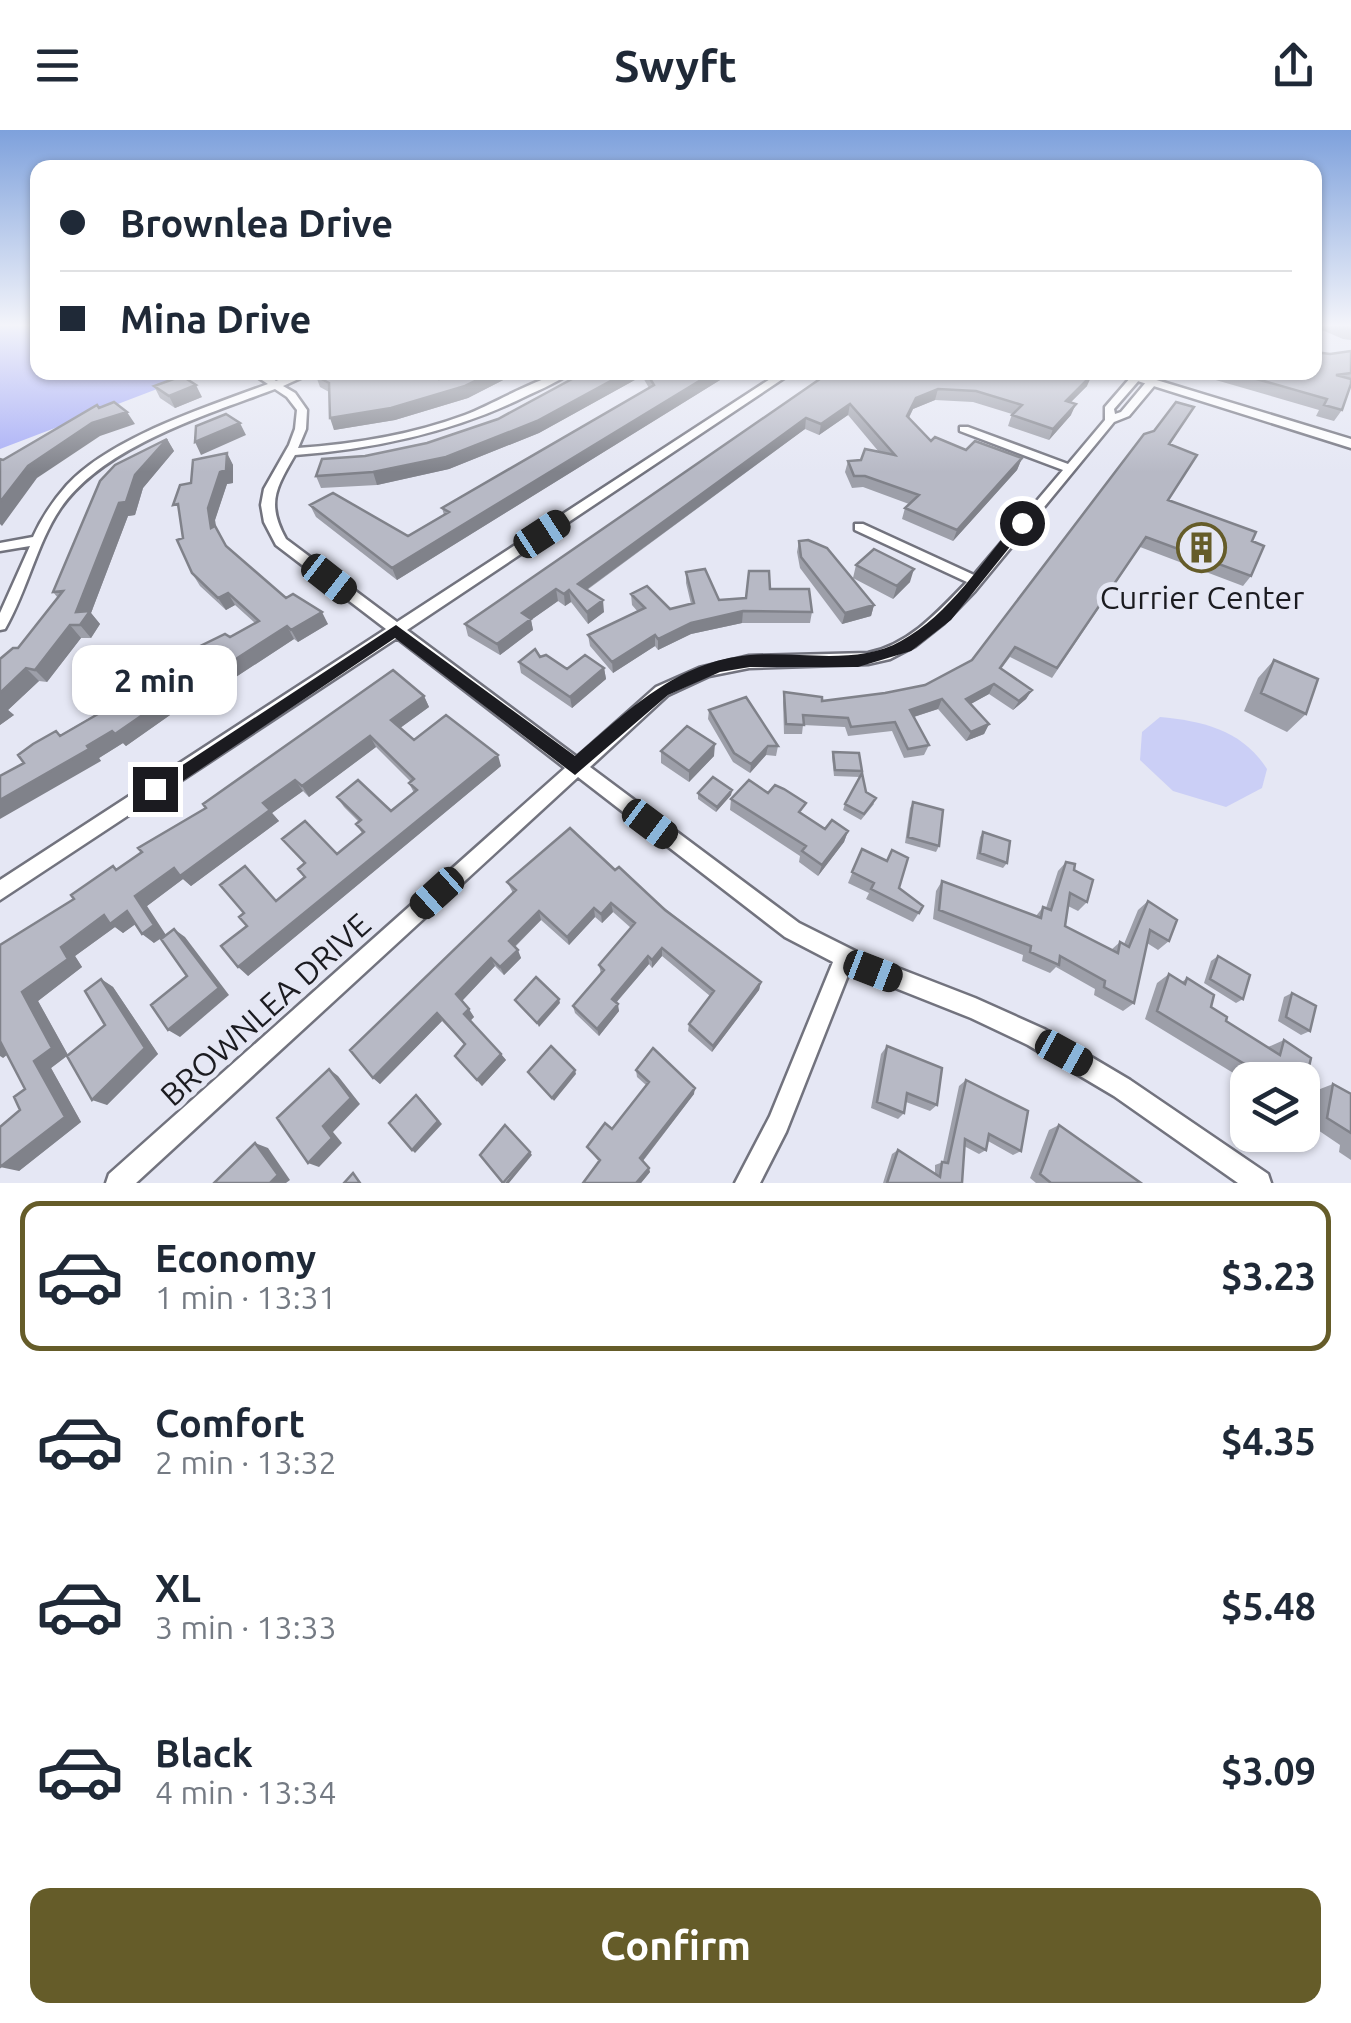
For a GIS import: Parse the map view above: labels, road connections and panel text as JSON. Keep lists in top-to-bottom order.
{
  "streets": {
    "street": ["BROWNLEA DRIVE"]
  },
  "places": {
    "building": ["Currier Center"]
  },
  "page": {
    "header": "Swyft",
    "banner": ["Brownlea Drive", "Mina Drive"],
    "bubble": "2 min",
    "list": [
      {
        "name": "Economy",
        "note": "1 min · 13:31",
        "value": "$3.23"
      },
      {
        "name": "Comfort",
        "note": "2 min · 13:32",
        "value": "$4.35"
      },
      {
        "name": "XL",
        "note": "3 min · 13:33",
        "value": "$5.48"
      },
      {
        "name": "Black",
        "note": "4 min · 13:34",
        "value": "$3.09"
      }
    ],
    "buttons": "Confirm"
  }
}
